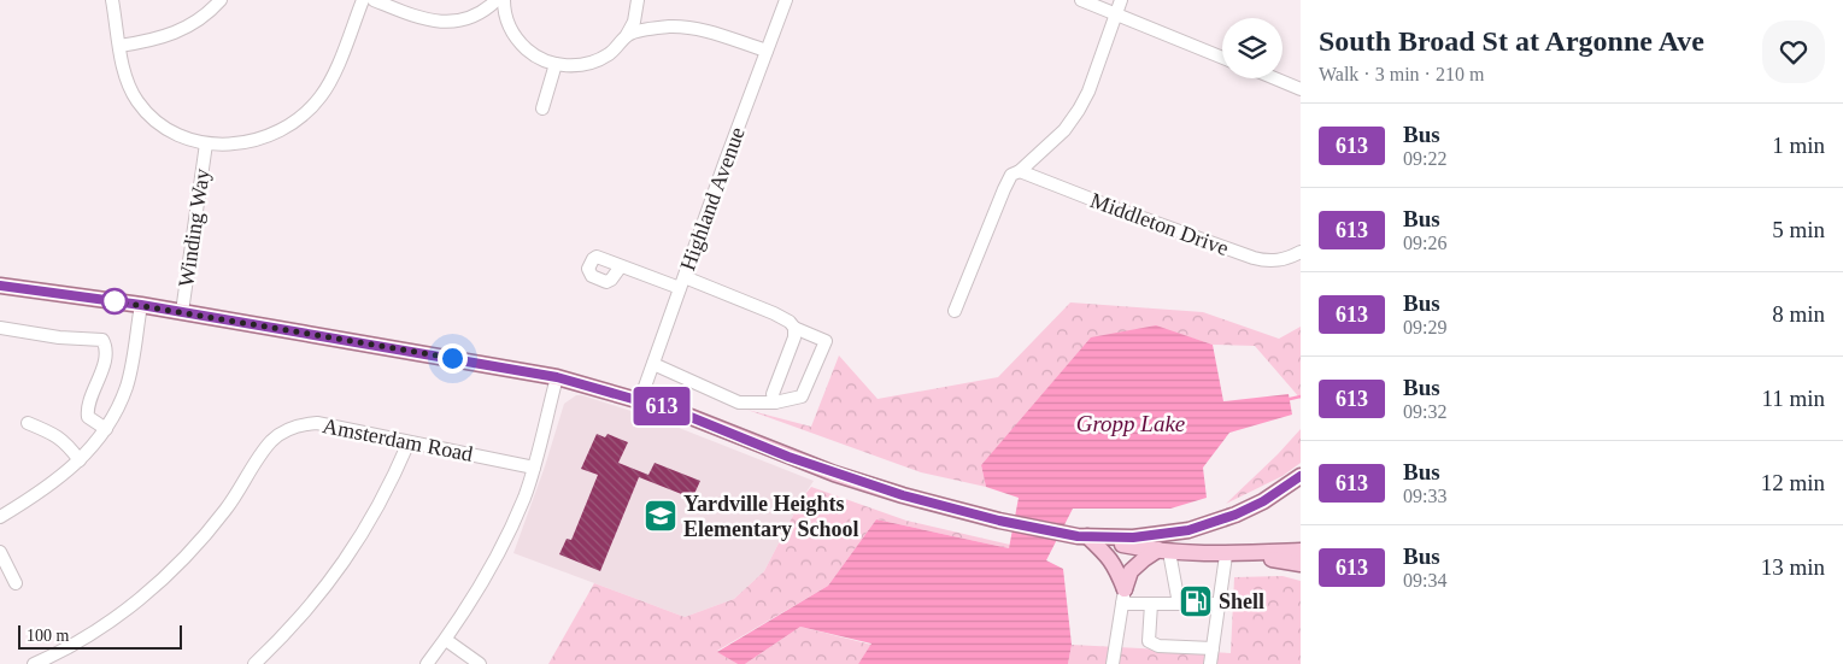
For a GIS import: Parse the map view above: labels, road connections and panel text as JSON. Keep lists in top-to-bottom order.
{
  "streets": {
    "street": [
      "Highland Avenue",
      "Middleton Drive",
      "Winding Way",
      "Amsterdam Road"
    ]
  },
  "water": ["Gropp Lake"],
  "places": {
    "school or university": ["Yardville Heights Elementary School"],
    "fuel station": ["Shell"]
  },
  "lines": ["bus line 613"],
  "scale_bar": "100 m",
  "page": {
    "on_map": "613",
    "heading": ["South Broad St at Argonne Ave", "Walk · 3 min · 210 m"],
    "list": [
      {
        "mark": "613",
        "name": "Bus",
        "note": "09:22",
        "value": "1 min"
      },
      {
        "mark": "613",
        "name": "Bus",
        "note": "09:26",
        "value": "5 min"
      },
      {
        "mark": "613",
        "name": "Bus",
        "note": "09:29",
        "value": "8 min"
      },
      {
        "mark": "613",
        "name": "Bus",
        "note": "09:32",
        "value": "11 min"
      },
      {
        "mark": "613",
        "name": "Bus",
        "note": "09:33",
        "value": "12 min"
      },
      {
        "mark": "613",
        "name": "Bus",
        "note": "09:34",
        "value": "13 min"
      }
    ],
    "scale": "100 m"
  }
}
